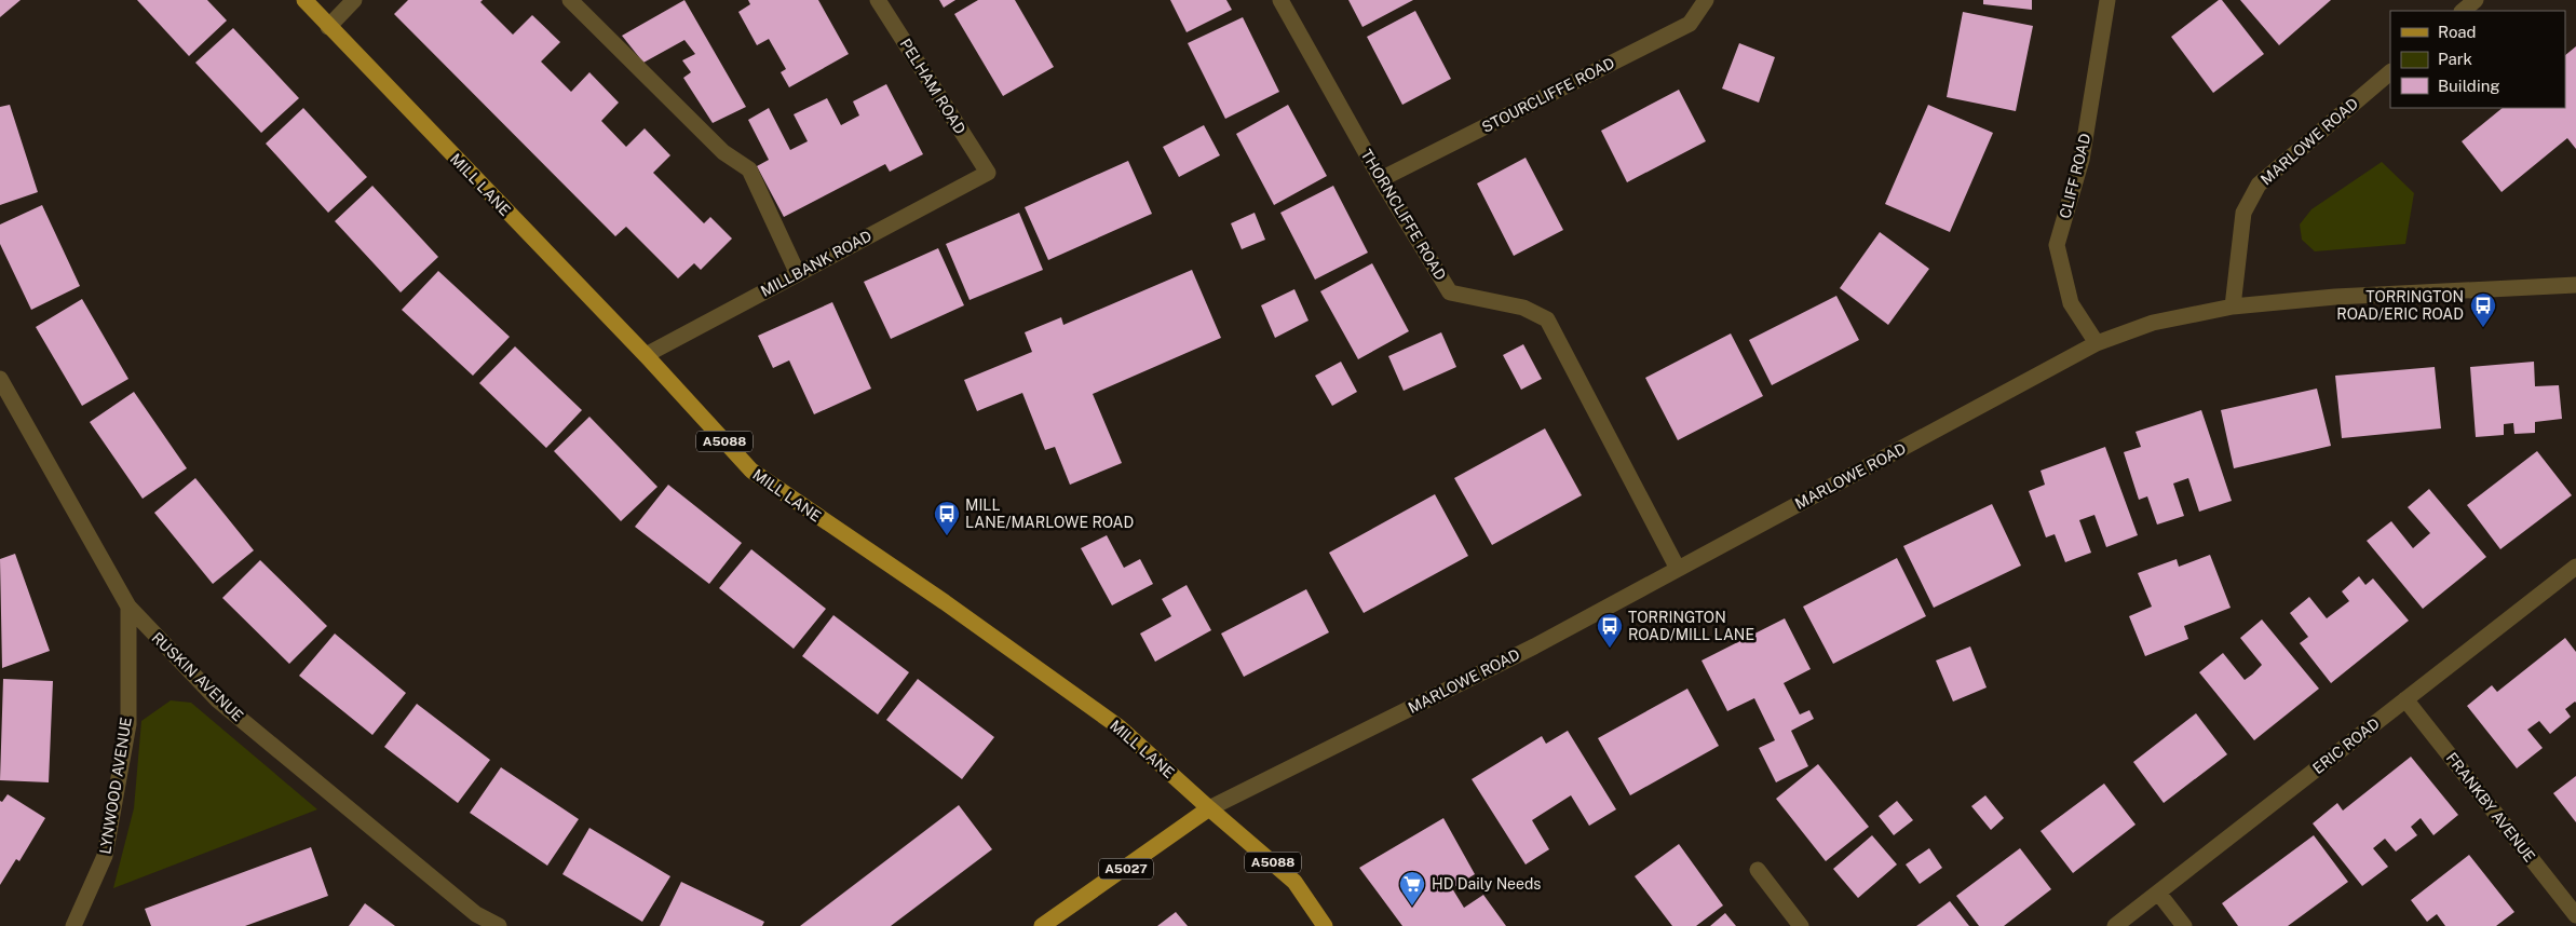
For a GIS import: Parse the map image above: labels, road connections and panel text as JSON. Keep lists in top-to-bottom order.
{
  "streets": {
    "main road": ["MILL LANE", "A5088", "A5027"],
    "street": [
      "PELHAM ROAD",
      "STOURCLIFFE ROAD",
      "MARLOWE ROAD",
      "CLIFF ROAD",
      "THORNCLIFFE ROAD",
      "MILLBANK ROAD",
      "RUSKIN AVENUE",
      "ERIC ROAD",
      "LYNWOOD AVENUE",
      "FRANKBY AVENUE"
    ]
  },
  "crossings": [
    ["PELHAM ROAD", "MILLBANK ROAD"],
    ["STOURCLIFFE ROAD", "THORNCLIFFE ROAD"],
    ["MARLOWE ROAD", "CLIFF ROAD"],
    ["MARLOWE ROAD", "MILL LANE"],
    ["MARLOWE ROAD", "THORNCLIFFE ROAD"],
    ["MARLOWE ROAD", "A5027"],
    ["MILL LANE", "MILLBANK ROAD"],
    ["MILL LANE", "A5027"],
    ["RUSKIN AVENUE", "LYNWOOD AVENUE"],
    ["ERIC ROAD", "FRANKBY AVENUE"]
  ],
  "places": {
    "bus stop": ["TORRINGTON ROAD/ERIC ROAD", "MILL LANE/MARLOWE ROAD", "TORRINGTON ROAD/MILL LANE"],
    "supermarket": ["HD Daily Needs"]
  },
  "legend": ["Road", "Park", "Building"]
}
